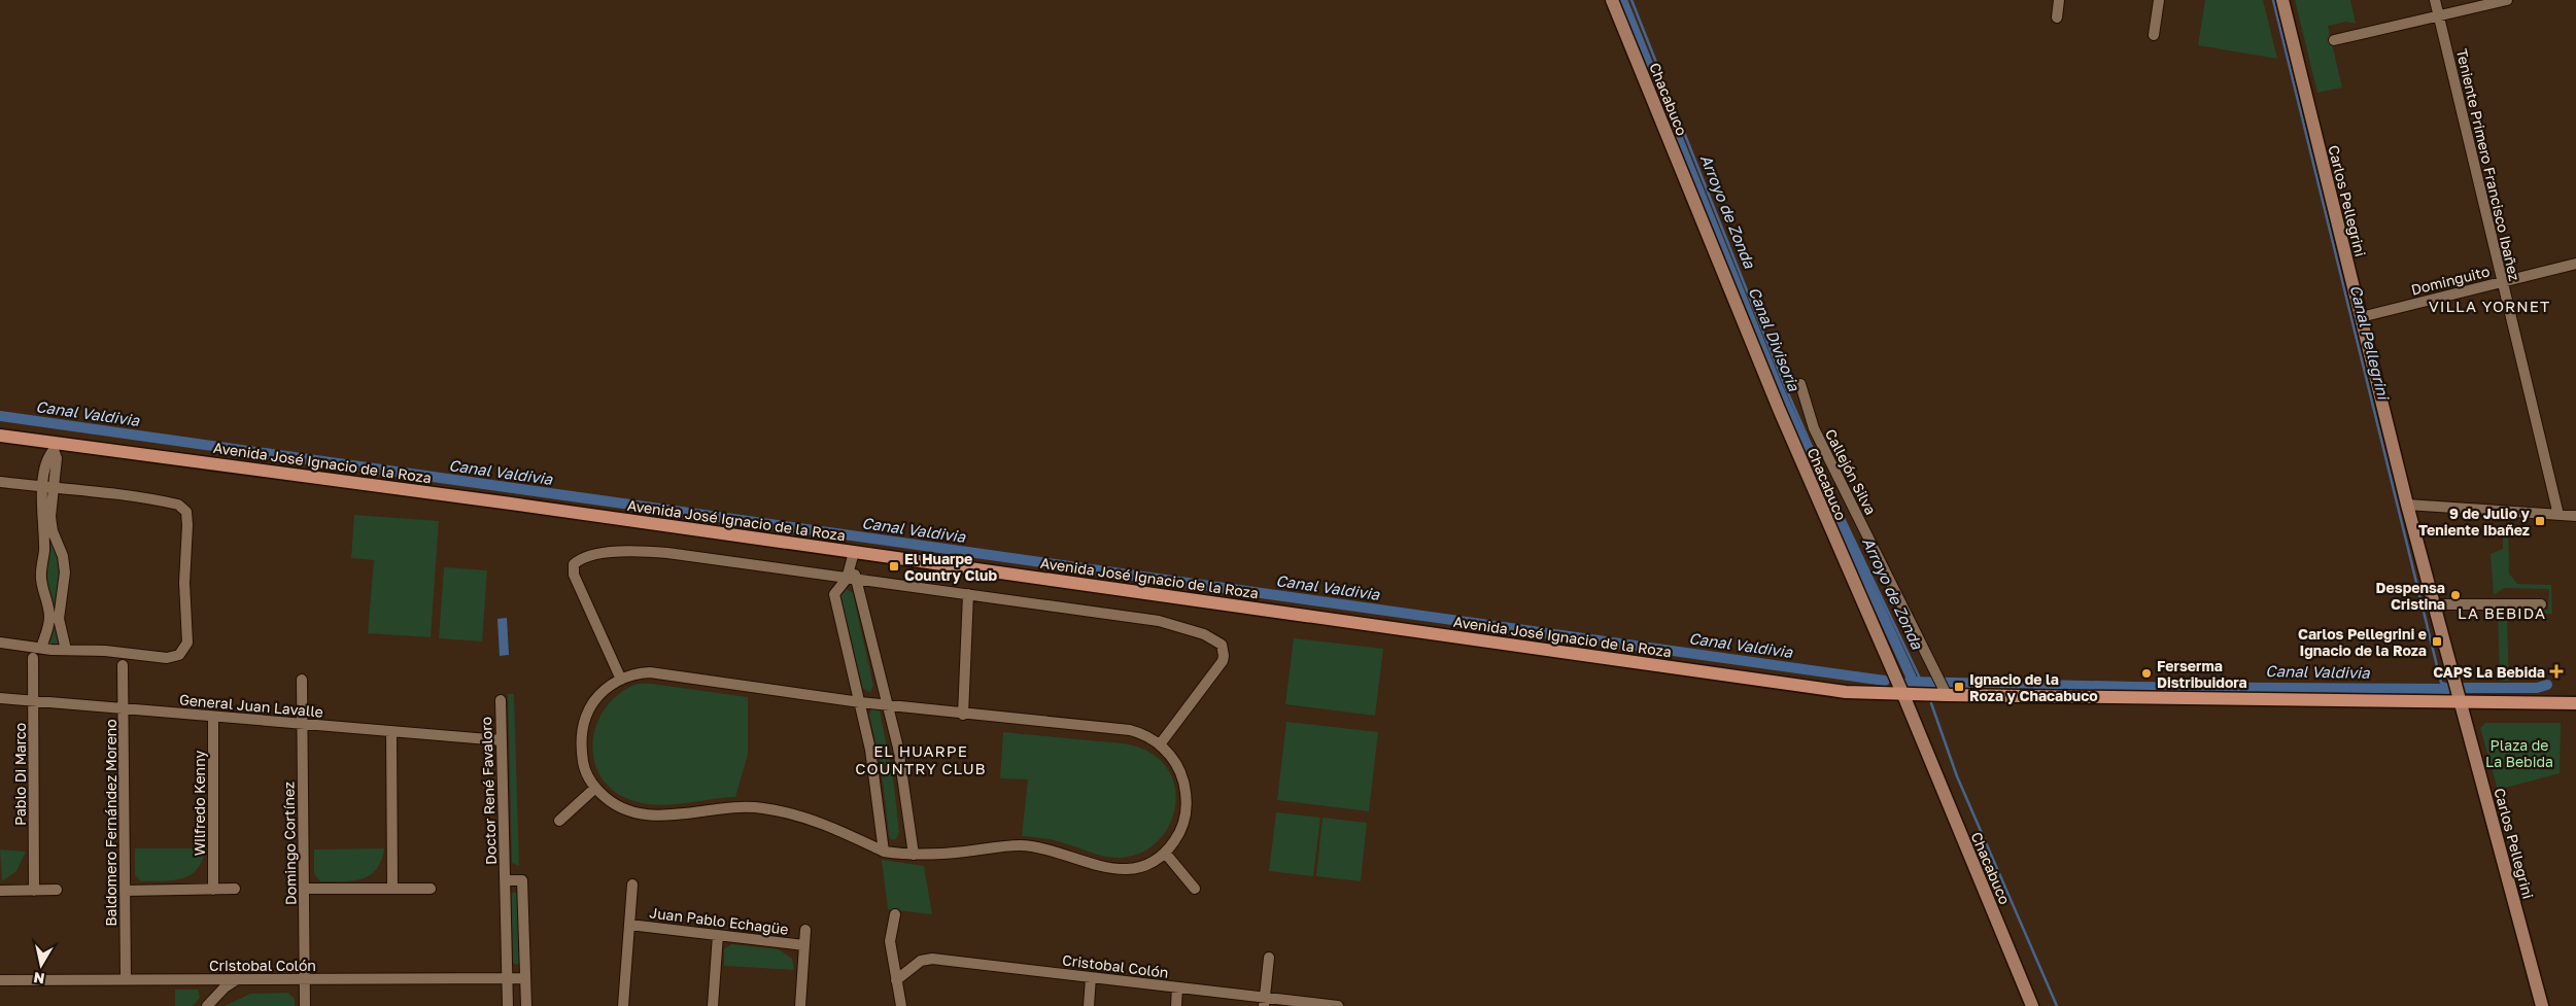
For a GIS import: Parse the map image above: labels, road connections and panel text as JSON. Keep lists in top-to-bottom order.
{
  "streets": {
    "main road": ["Avenida José Ignacio de la Roza"],
    "street": [
      "Chacabuco",
      "Teniente Primero Francisco Ibañez",
      "Carlos Pellegrini",
      "Dominguito",
      "Callejón Silva",
      "General Juan Lavalle",
      "Pablo Di Marco",
      "Doctor René Favaloro",
      "Wilfredo Kenny",
      "Baldomero Fernández Moreno",
      "Domingo Cortínez",
      "Juan Pablo Echagüe",
      "Cristobal Colón"
    ]
  },
  "crossings": [
    ["Chacabuco", "Avenida José Ignacio de la Roza"],
    ["Teniente Primero Francisco Ibañez", "Dominguito"],
    ["Carlos Pellegrini", "Dominguito"],
    ["Carlos Pellegrini", "Avenida José Ignacio de la Roza"],
    ["Avenida José Ignacio de la Roza", "Callejón Silva"],
    ["General Juan Lavalle", "Pablo Di Marco"],
    ["General Juan Lavalle", "Doctor René Favaloro"],
    ["General Juan Lavalle", "Wilfredo Kenny"],
    ["General Juan Lavalle", "Baldomero Fernández Moreno"],
    ["General Juan Lavalle", "Domingo Cortínez"],
    ["Doctor René Favaloro", "Cristobal Colón"],
    ["Baldomero Fernández Moreno", "Cristobal Colón"],
    ["Domingo Cortínez", "Cristobal Colón"]
  ],
  "districts": ["VILLA YORNET", "LA BEBIDA", "EL HUARPE COUNTRY CLUB"],
  "water": [
    "Arroyo de Zonda",
    "Canal Divisoria",
    "Canal Pellegrini",
    "Canal Valdivia"
  ],
  "parks": ["Plaza de La Bebida"],
  "places": {
    "transit": [
      "9 de Julio y Teniente Ibañez",
      "El Huarpe Country Club",
      "Carlos Pellegrini e Ignacio de la Roza",
      "Ignacio de la Roza y Chacabuco"
    ],
    "other": ["Despensa Cristina", "Ferserma Distribuidora"],
    "health": ["CAPS La Bebida"]
  },
  "north": "bottom"
}
